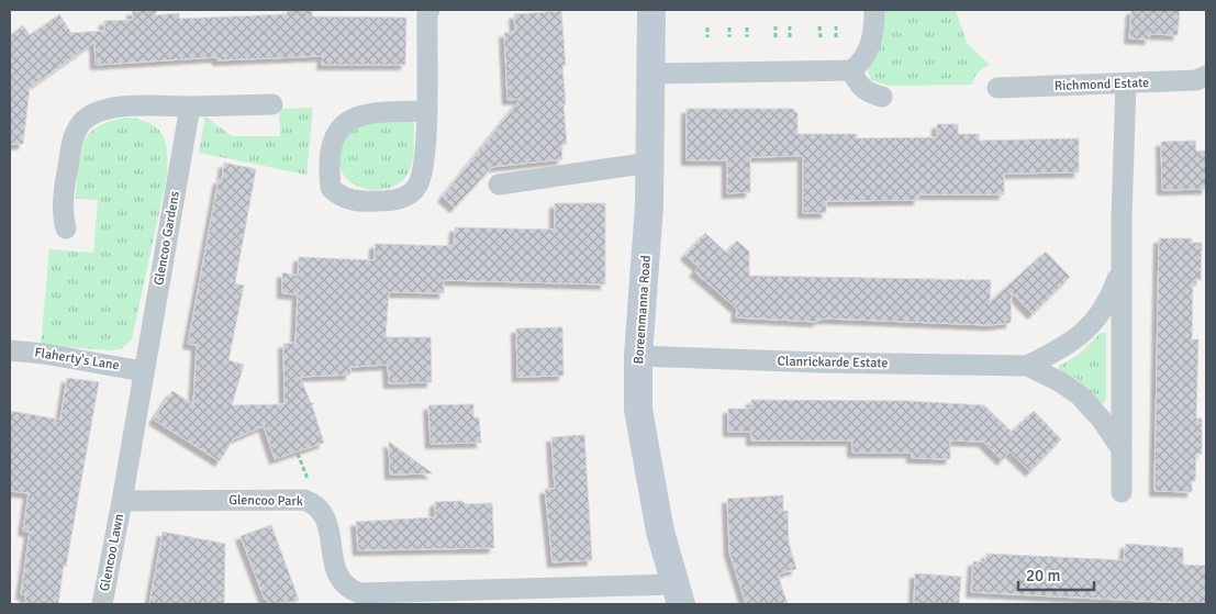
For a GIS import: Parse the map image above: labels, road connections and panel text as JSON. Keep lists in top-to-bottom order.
{
  "streets": {
    "main road": ["Boreenmanna Road"],
    "street": [
      "Richmond Estate",
      "Glencoo Gardens",
      "Flaherty's Lane",
      "Clanrickarde Estate",
      "Glencoo Park",
      "Glencoo Lawn"
    ]
  },
  "crossings": [
    ["Richmond Estate", "Clanrickarde Estate"],
    ["Glencoo Gardens", "Flaherty's Lane"],
    ["Boreenmanna Road", "Clanrickarde Estate"],
    ["Boreenmanna Road", "Glencoo Park"],
    ["Glencoo Park", "Glencoo Lawn"]
  ],
  "scale_bar": "20 m"
}
